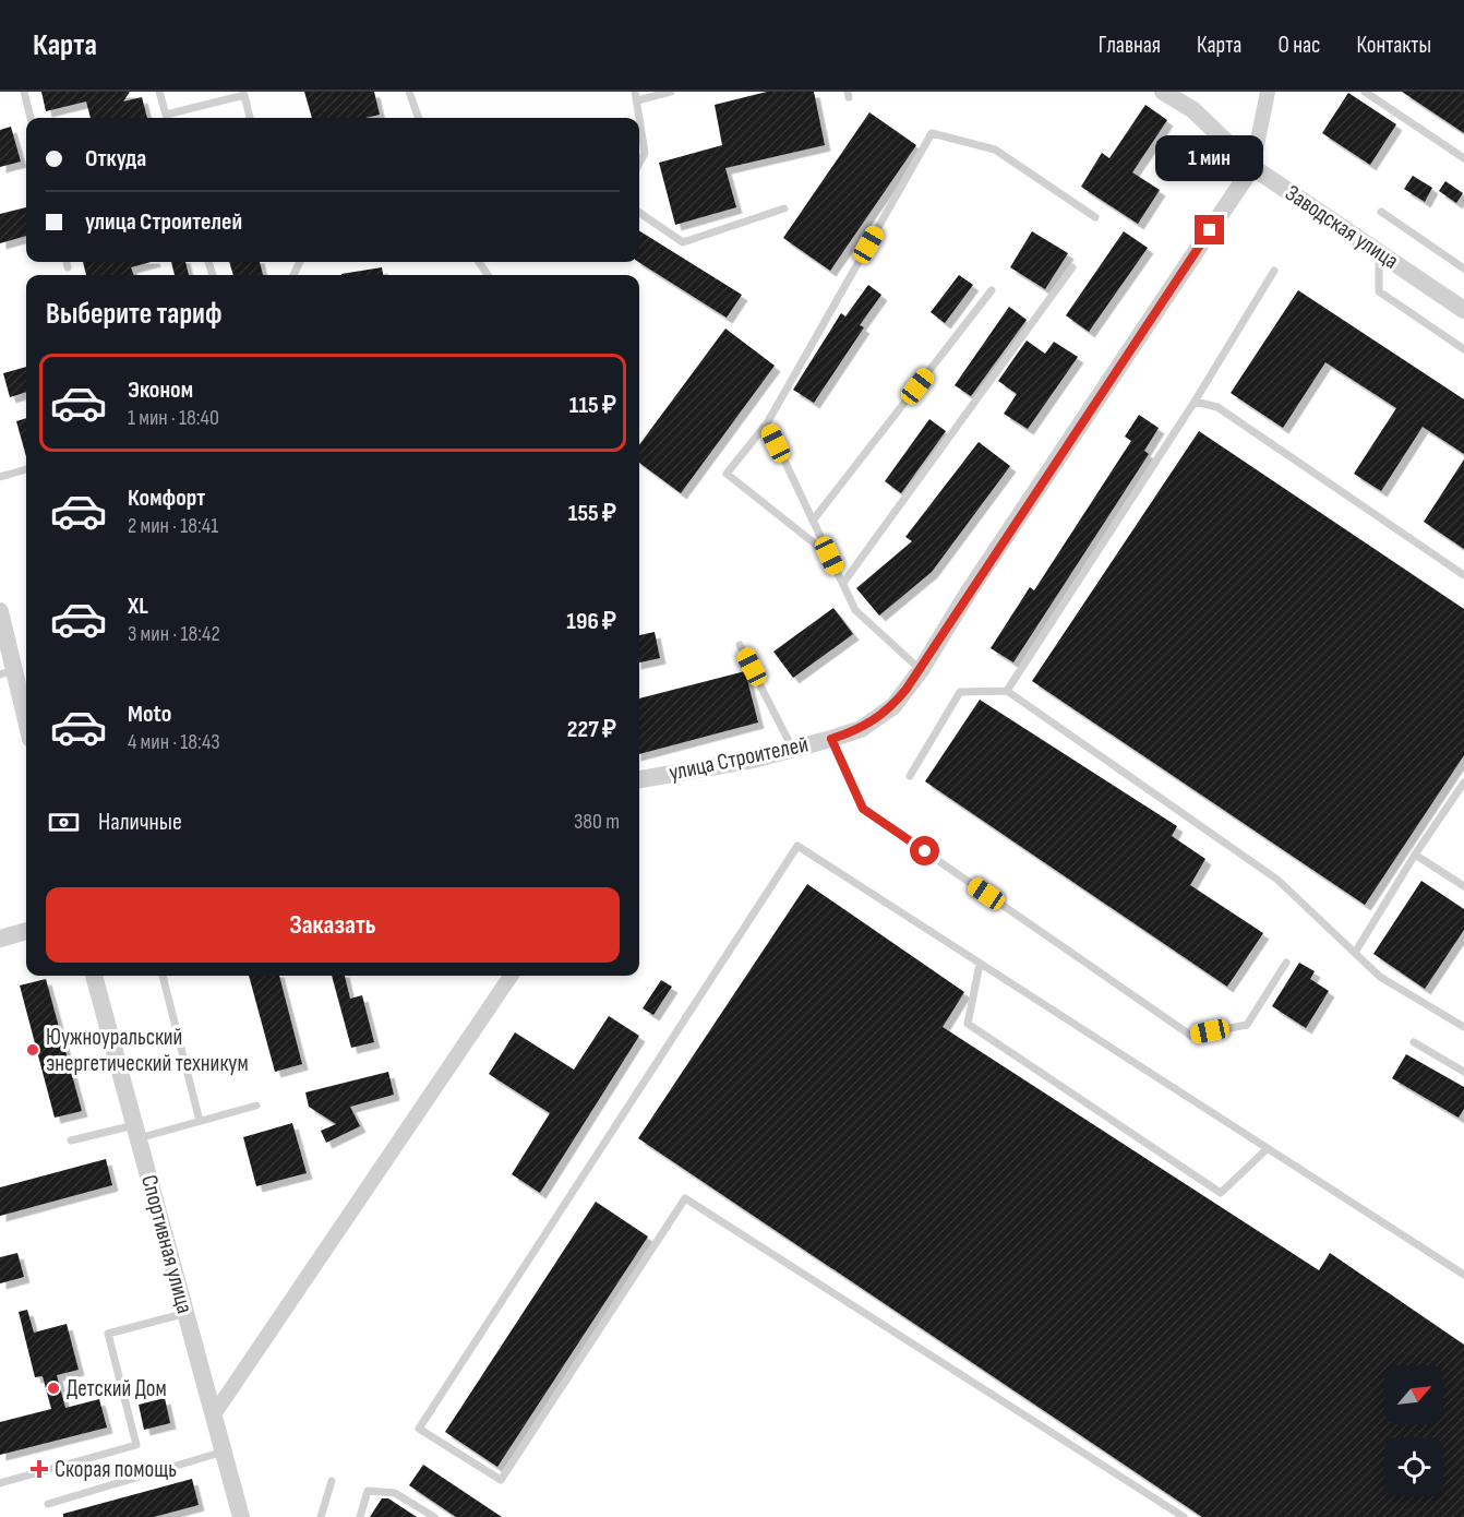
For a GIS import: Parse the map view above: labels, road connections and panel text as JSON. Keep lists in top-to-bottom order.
{
  "streets": {
    "street": ["Заводская улица", "улица Строителей", "Спортивная улица"]
  },
  "crossings": [
    ["Заводская улица", "улица Строителей"]
  ],
  "places": {
    "other": ["Юужноуральский энергетический техникум", "Детский Дом"],
    "health": ["Скорая помощь"]
  },
  "north": "top right",
  "page": {
    "header": "Карта",
    "nav": [
      "Главная",
      "Карта",
      "О нас",
      "Контакты"
    ],
    "banner": ["Откуда", "улица Строителей"],
    "bubble": "1 мин",
    "heading": "Выберите тариф",
    "list": [
      {
        "name": "Эконом",
        "note": "1 мин · 18:40",
        "value": "115 ₽"
      },
      {
        "name": "Комфорт",
        "note": "2 мин · 18:41",
        "value": "155 ₽"
      },
      {
        "name": "XL",
        "note": "3 мин · 18:42",
        "value": "196 ₽"
      },
      {
        "name": "Moto",
        "note": "4 мин · 18:43",
        "value": "227 ₽"
      }
    ],
    "pay": ["Наличные", "380 m"],
    "buttons": "Заказать"
  }
}
